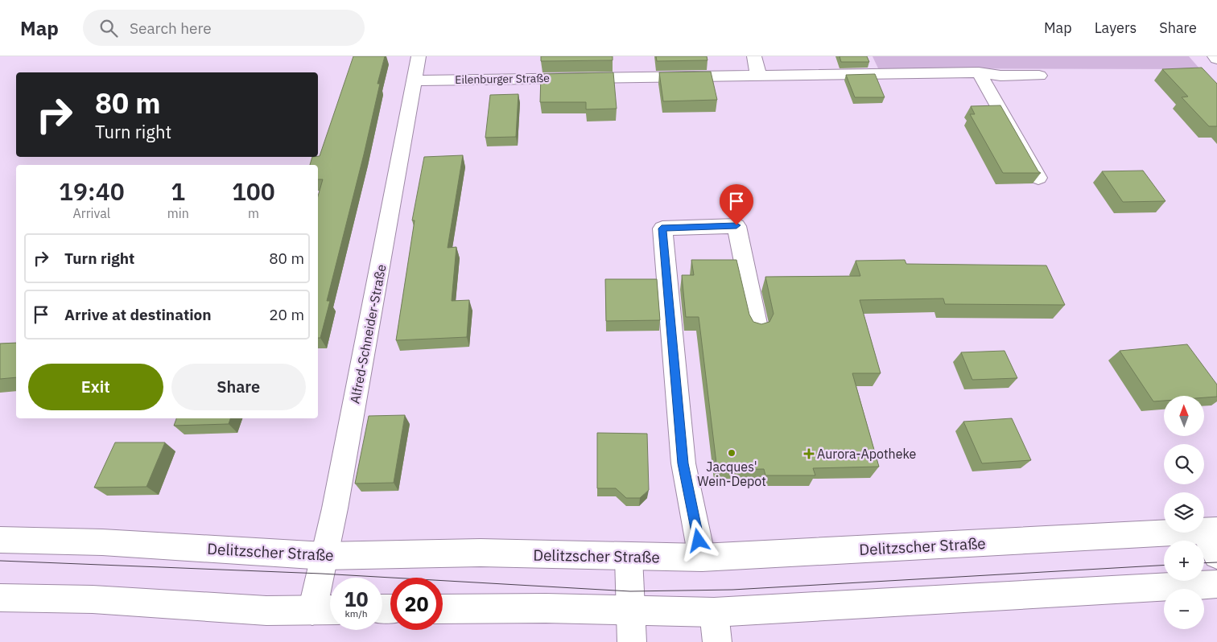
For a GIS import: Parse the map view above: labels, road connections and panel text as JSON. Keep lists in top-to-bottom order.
{
  "streets": {
    "main road": ["Eilenburger Straße", "Alfred-Schneider-Straße", "Delitzscher Straße"]
  },
  "crossings": [
    ["Eilenburger Straße", "Alfred-Schneider-Straße"],
    ["Alfred-Schneider-Straße", "Delitzscher Straße"]
  ],
  "places": {
    "other": ["Jacques' Wein-Depot"],
    "health": ["Aurora-Apotheke"]
  },
  "north": "top",
  "page": {
    "header": "Map",
    "search": "Search here",
    "nav": ["Map", "Layers", "Share"],
    "turn": ["80 m", "Turn right"],
    "eta": [
      "19:40",
      "Arrival",
      "1",
      "min",
      "100",
      "m"
    ],
    "list": [
      {
        "name": "Turn right",
        "value": "80 m"
      },
      {
        "name": "Arrive at destination",
        "value": "20 m"
      }
    ],
    "buttons": ["Exit", "Share"],
    "map_buttons": ["+", "−"],
    "speed": "10 km/h",
    "limit": "20"
  }
}
